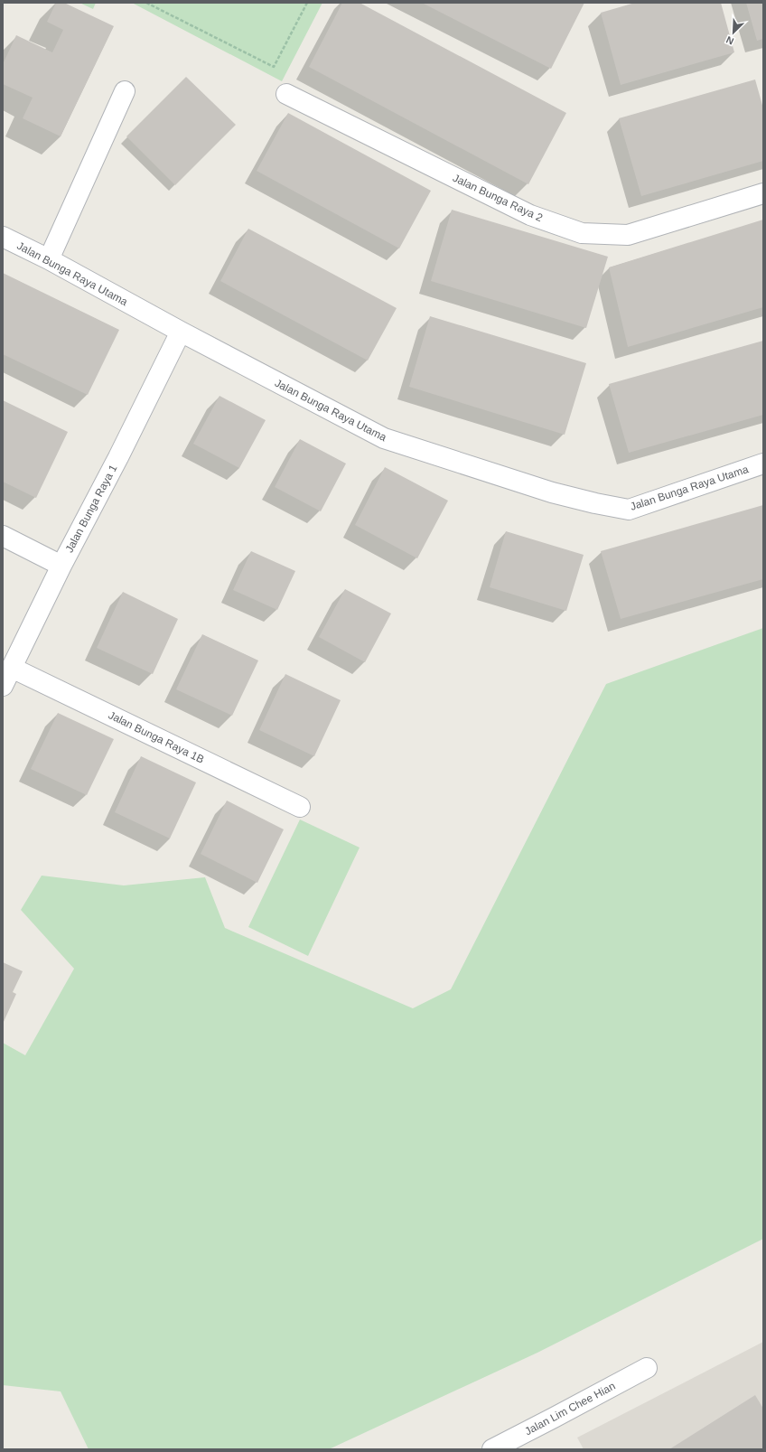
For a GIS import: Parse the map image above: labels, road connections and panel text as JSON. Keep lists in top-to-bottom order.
{
  "streets": {
    "street": [
      "Jalan Bunga Raya 2",
      "Jalan Bunga Raya Utama",
      "Jalan Bunga Raya 1",
      "Jalan Bunga Raya 1B",
      "Jalan Lim Chee Hian"
    ]
  },
  "crossings": [
    ["Jalan Bunga Raya Utama", "Jalan Bunga Raya 1"],
    ["Jalan Bunga Raya 1", "Jalan Bunga Raya 1B"]
  ],
  "north": "bottom left"
}
